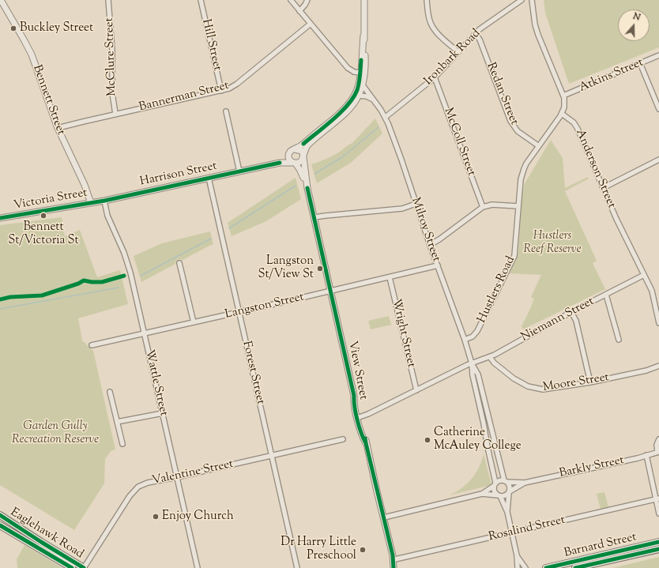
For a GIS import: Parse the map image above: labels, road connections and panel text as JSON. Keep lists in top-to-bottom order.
{
  "streets": {
    "main road": ["Eaglehawk Road", "Barnard Street"],
    "street": [
      "Hill Street",
      "McClure Street",
      "Ironbark Road",
      "Atkins Street",
      "Redan Street",
      "Bannerman Street",
      "Bennett Street",
      "McColl Street",
      "Anderson Street",
      "Harrison Street",
      "Victoria Street",
      "Milroy Street",
      "Hustlers Road",
      "Langston Street",
      "Niemann Street",
      "Wright Street",
      "View Street",
      "Forest Street",
      "Wattle Street",
      "Moore Street",
      "Barkly Street",
      "Valentine Street",
      "Rosalind Street"
    ]
  },
  "crossings": [
    ["Hill Street", "Bannerman Street"],
    ["McClure Street", "Bannerman Street"],
    ["Ironbark Road", "Redan Street"],
    ["Ironbark Road", "McColl Street"],
    ["Ironbark Road", "Milroy Street"],
    ["Redan Street", "Hustlers Road"],
    ["Bannerman Street", "Bennett Street"],
    ["Bennett Street", "Victoria Street"],
    ["Anderson Street", "Hustlers Road"],
    ["Anderson Street", "Niemann Street"],
    ["Harrison Street", "Victoria Street"],
    ["Harrison Street", "View Street"],
    ["Harrison Street", "Forest Street"],
    ["Harrison Street", "Wattle Street"],
    ["Victoria Street", "Wattle Street"],
    ["Milroy Street", "Hustlers Road"],
    ["Milroy Street", "Langston Street"],
    ["Milroy Street", "Niemann Street"],
    ["Langston Street", "Wright Street"],
    ["Langston Street", "View Street"],
    ["Langston Street", "Forest Street"],
    ["Langston Street", "Wattle Street"],
    ["Niemann Street", "Moore Street"],
    ["View Street", "Rosalind Street"],
    ["Forest Street", "Valentine Street"],
    ["Wattle Street", "Valentine Street"],
    ["Valentine Street", "Eaglehawk Road"]
  ],
  "parks": ["Hustlers Reef Reserve", "Garden Gully Recreation Reserve"],
  "places": [
    "Buckley Street",
    "Bennett St/Victoria St",
    "Langston St/View St",
    "Catherine McAuley College",
    "Enjoy Church",
    "Dr Harry Little Preschool"
  ],
  "north": "top"
}
